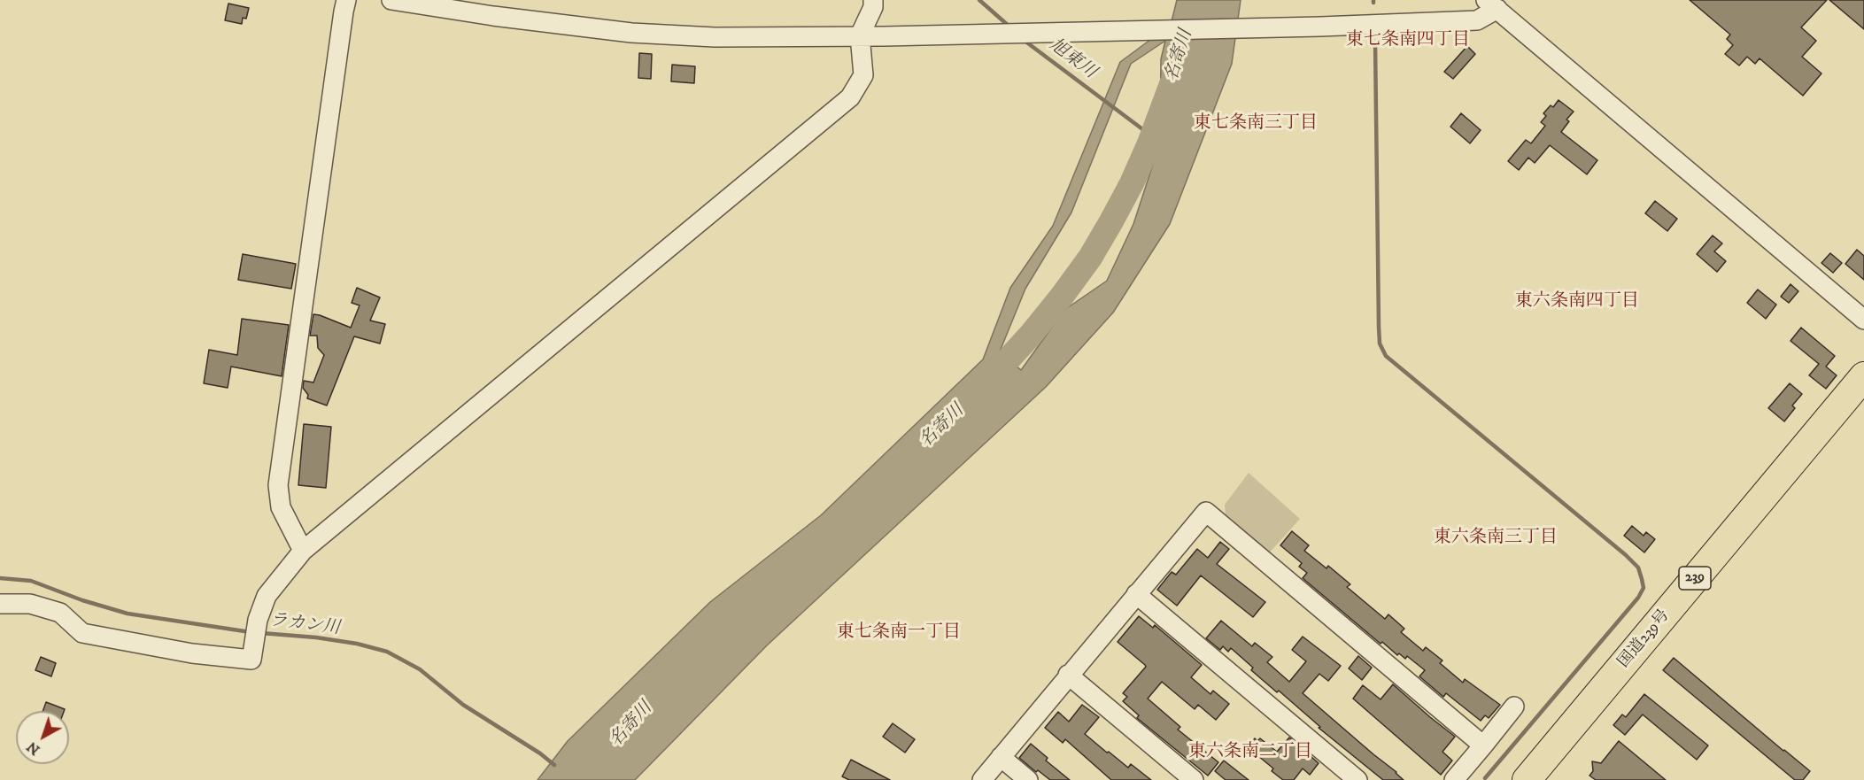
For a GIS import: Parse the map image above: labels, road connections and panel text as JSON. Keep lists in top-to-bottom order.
{
  "streets": {
    "highway": ["239", "国道239号"]
  },
  "districts": [
    "東七条南四丁目",
    "東七条南三丁目",
    "東六条南四丁目",
    "東六条南三丁目",
    "東七条南一丁目",
    "東六条南二丁目"
  ],
  "water": ["名寄川", "旭東川", "ラカン川"],
  "north": "bottom left"
}
